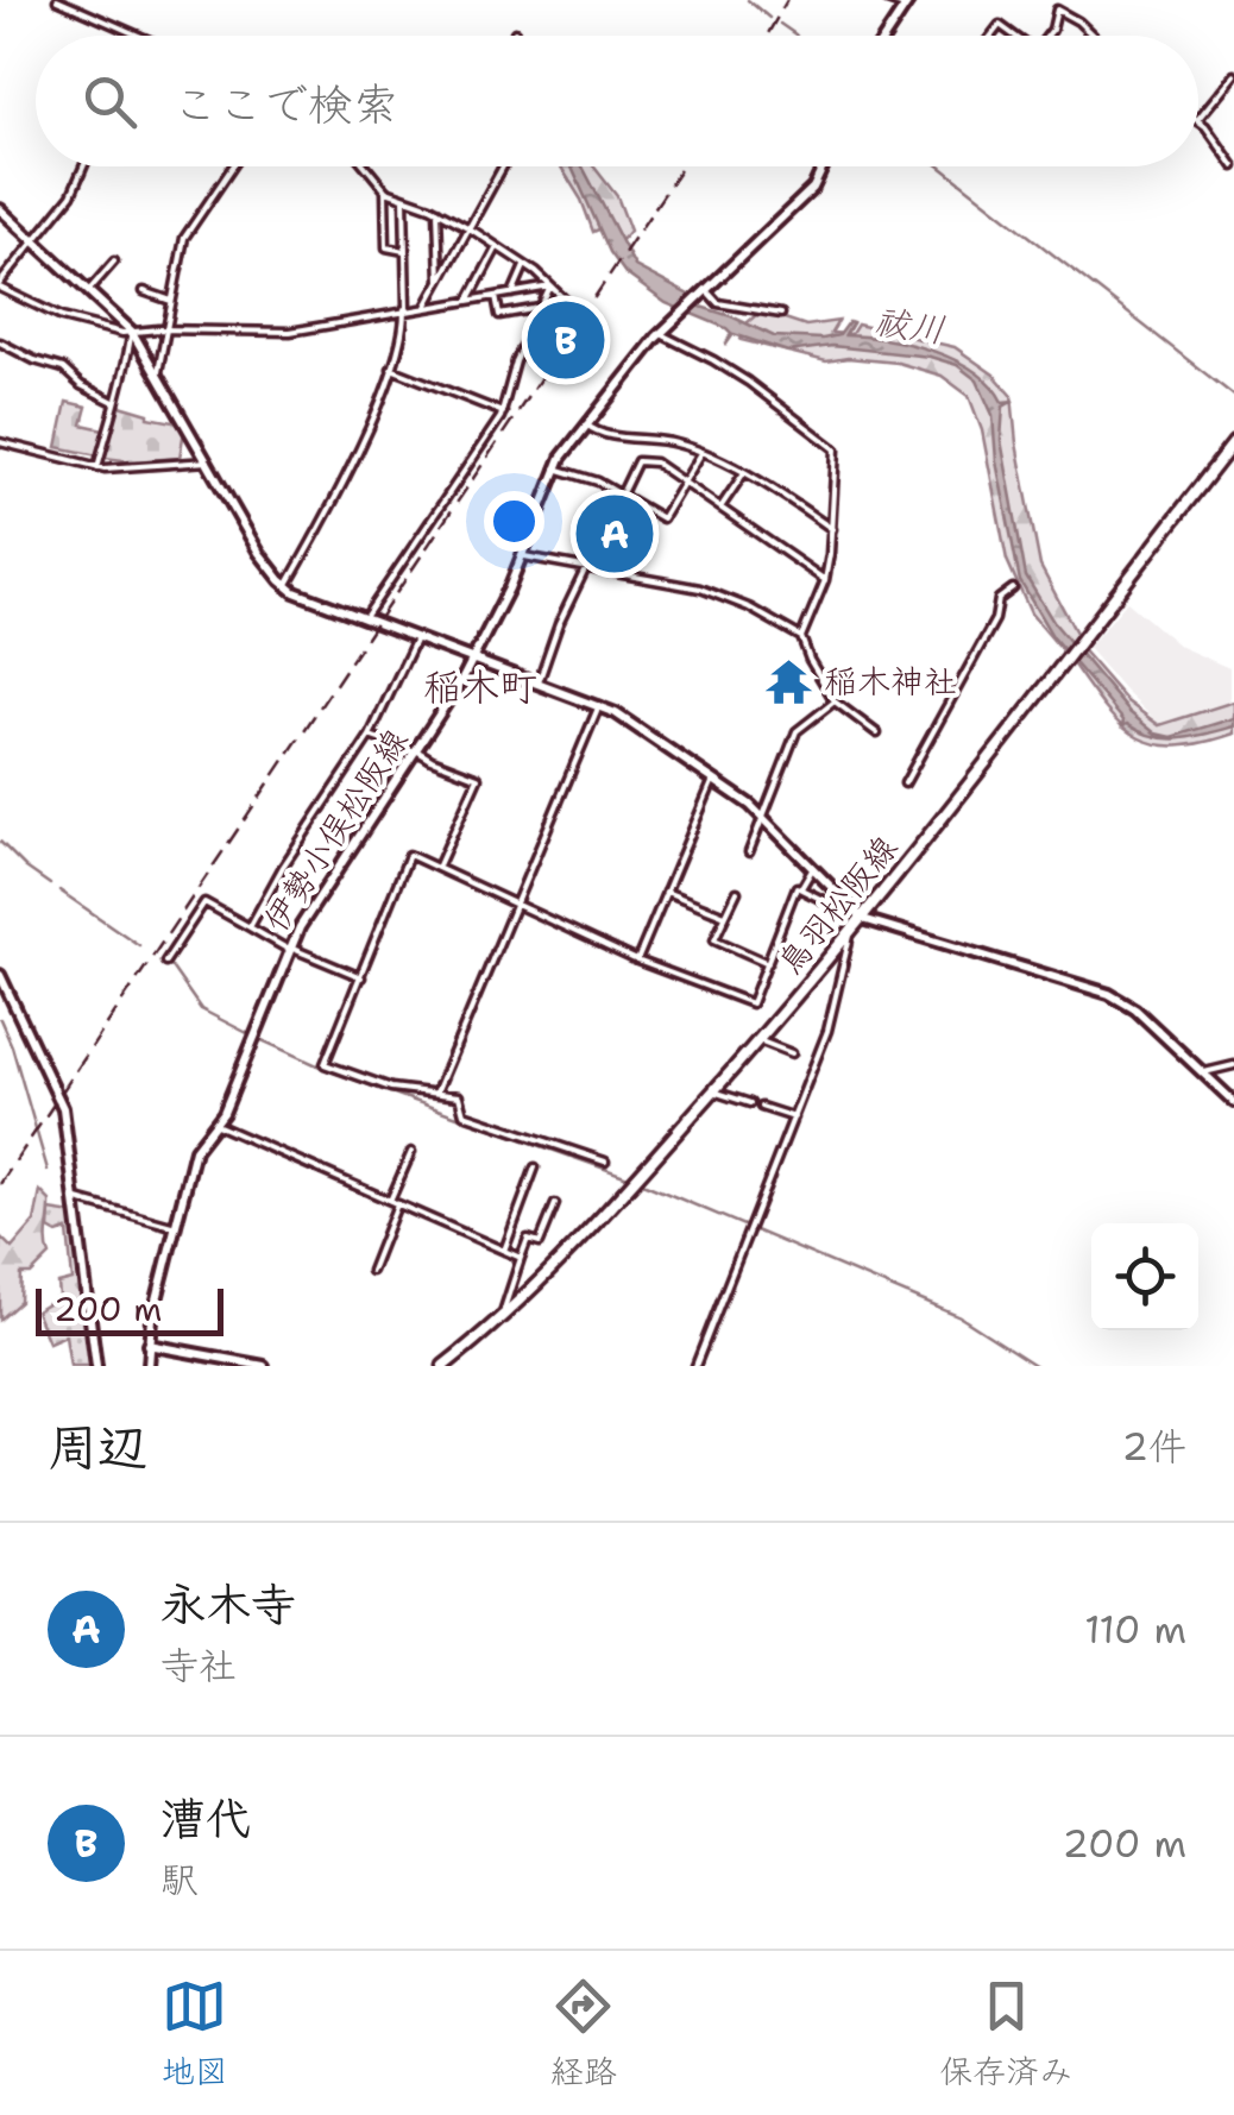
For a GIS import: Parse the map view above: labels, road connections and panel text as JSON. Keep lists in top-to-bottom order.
{
  "streets": {
    "main road": ["伊勢小俣松阪線", "鳥羽松阪線"]
  },
  "districts": ["稲木町"],
  "water": ["祓川"],
  "places": {
    "temple": ["稲木神社"]
  },
  "scale_bar": "200 m",
  "page": {
    "search": "ここで検索",
    "pins": ["B", "A"],
    "scale": "200 m",
    "heading": ["周辺", "2件"],
    "list": [
      {
        "mark": "A",
        "name": "永木寺",
        "note": "寺社",
        "value": "110 m"
      },
      {
        "mark": "B",
        "name": "漕代",
        "note": "駅",
        "value": "200 m"
      }
    ],
    "nav": ["地図", "経路", "保存済み"]
  }
}
